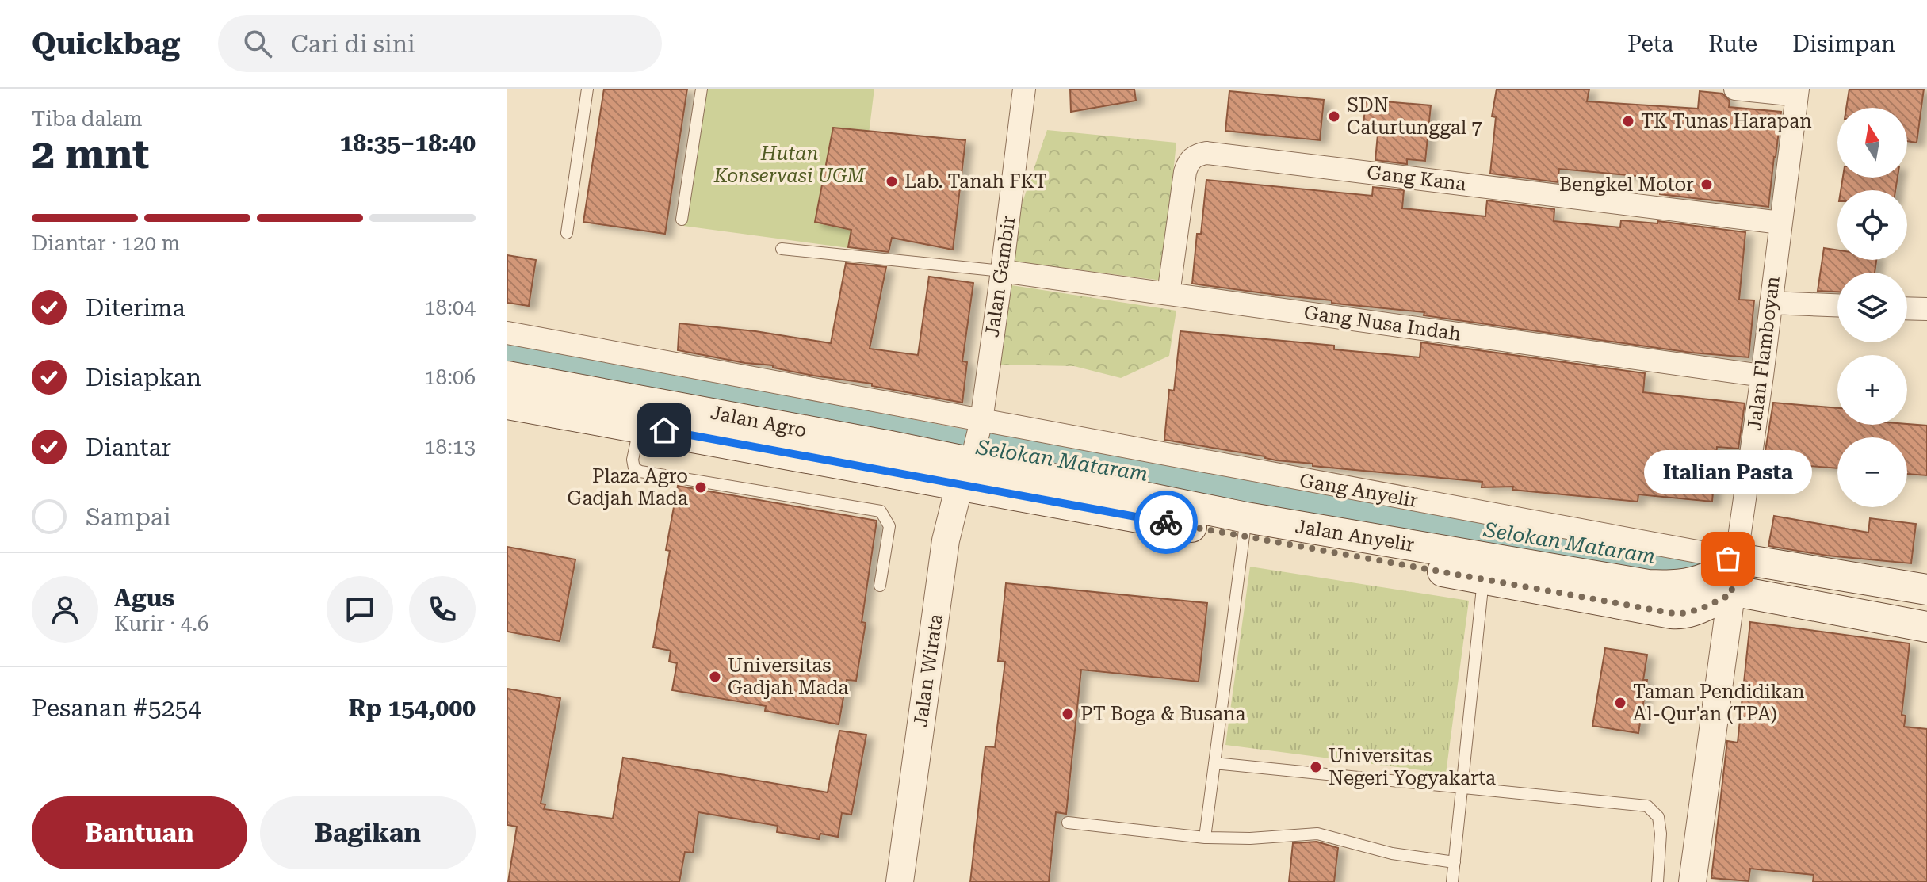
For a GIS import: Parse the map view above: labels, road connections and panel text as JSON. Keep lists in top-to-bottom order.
{
  "streets": {
    "main road": ["Jalan Agro", "Jalan Anyelir"],
    "street": [
      "Gang Kana",
      "Jalan Gambir",
      "Gang Nusa Indah",
      "Jalan Flamboyan",
      "Gang Anyelir",
      "Jalan Wirata"
    ]
  },
  "crossings": [
    ["Gang Kana", "Gang Nusa Indah"],
    ["Gang Kana", "Jalan Flamboyan"],
    ["Jalan Gambir", "Gang Nusa Indah"],
    ["Jalan Gambir", "Jalan Agro"],
    ["Jalan Gambir", "Gang Anyelir"],
    ["Jalan Gambir", "Jalan Anyelir"],
    ["Jalan Gambir", "Jalan Wirata"],
    ["Gang Nusa Indah", "Jalan Flamboyan"],
    ["Jalan Flamboyan", "Gang Anyelir"],
    ["Jalan Flamboyan", "Jalan Anyelir"],
    ["Jalan Agro", "Jalan Anyelir"],
    ["Jalan Agro", "Jalan Wirata"],
    ["Gang Anyelir", "Jalan Anyelir"],
    ["Jalan Anyelir", "Jalan Wirata"]
  ],
  "water": ["Selokan Mataram"],
  "parks": ["Hutan Konservasi UGM"],
  "places": [
    "SDN Caturtunggal 7",
    "TK Tunas Harapan",
    "Lab. Tanah FKT",
    "Bengkel Motor",
    "Plaza Agro Gadjah Mada",
    "Italian Pasta",
    "Universitas Gadjah Mada",
    "Taman Pendidikan Al-Qur'an (TPA)",
    "PT Boga & Busana",
    "Universitas Negeri Yogyakarta"
  ],
  "north": "top",
  "page": {
    "header": "Quickbag",
    "search": "Cari di sini",
    "nav": ["Peta", "Rute", "Disimpan"],
    "heading": ["2 mnt", "Tiba dalam", "18:35–18:40"],
    "panel": [
      "Agus",
      "Kurir · 4.6",
      "Pesanan #5254",
      "Rp 154,000"
    ],
    "map_buttons": ["+", "−"],
    "bar": "Diantar · 120 m",
    "list": [
      ["Diterima", "18:04"],
      ["Disiapkan", "18:06"],
      ["Diantar", "18:13"],
      "Sampai"
    ],
    "bubble": "Italian Pasta",
    "buttons": ["Bantuan", "Bagikan"]
  }
}
